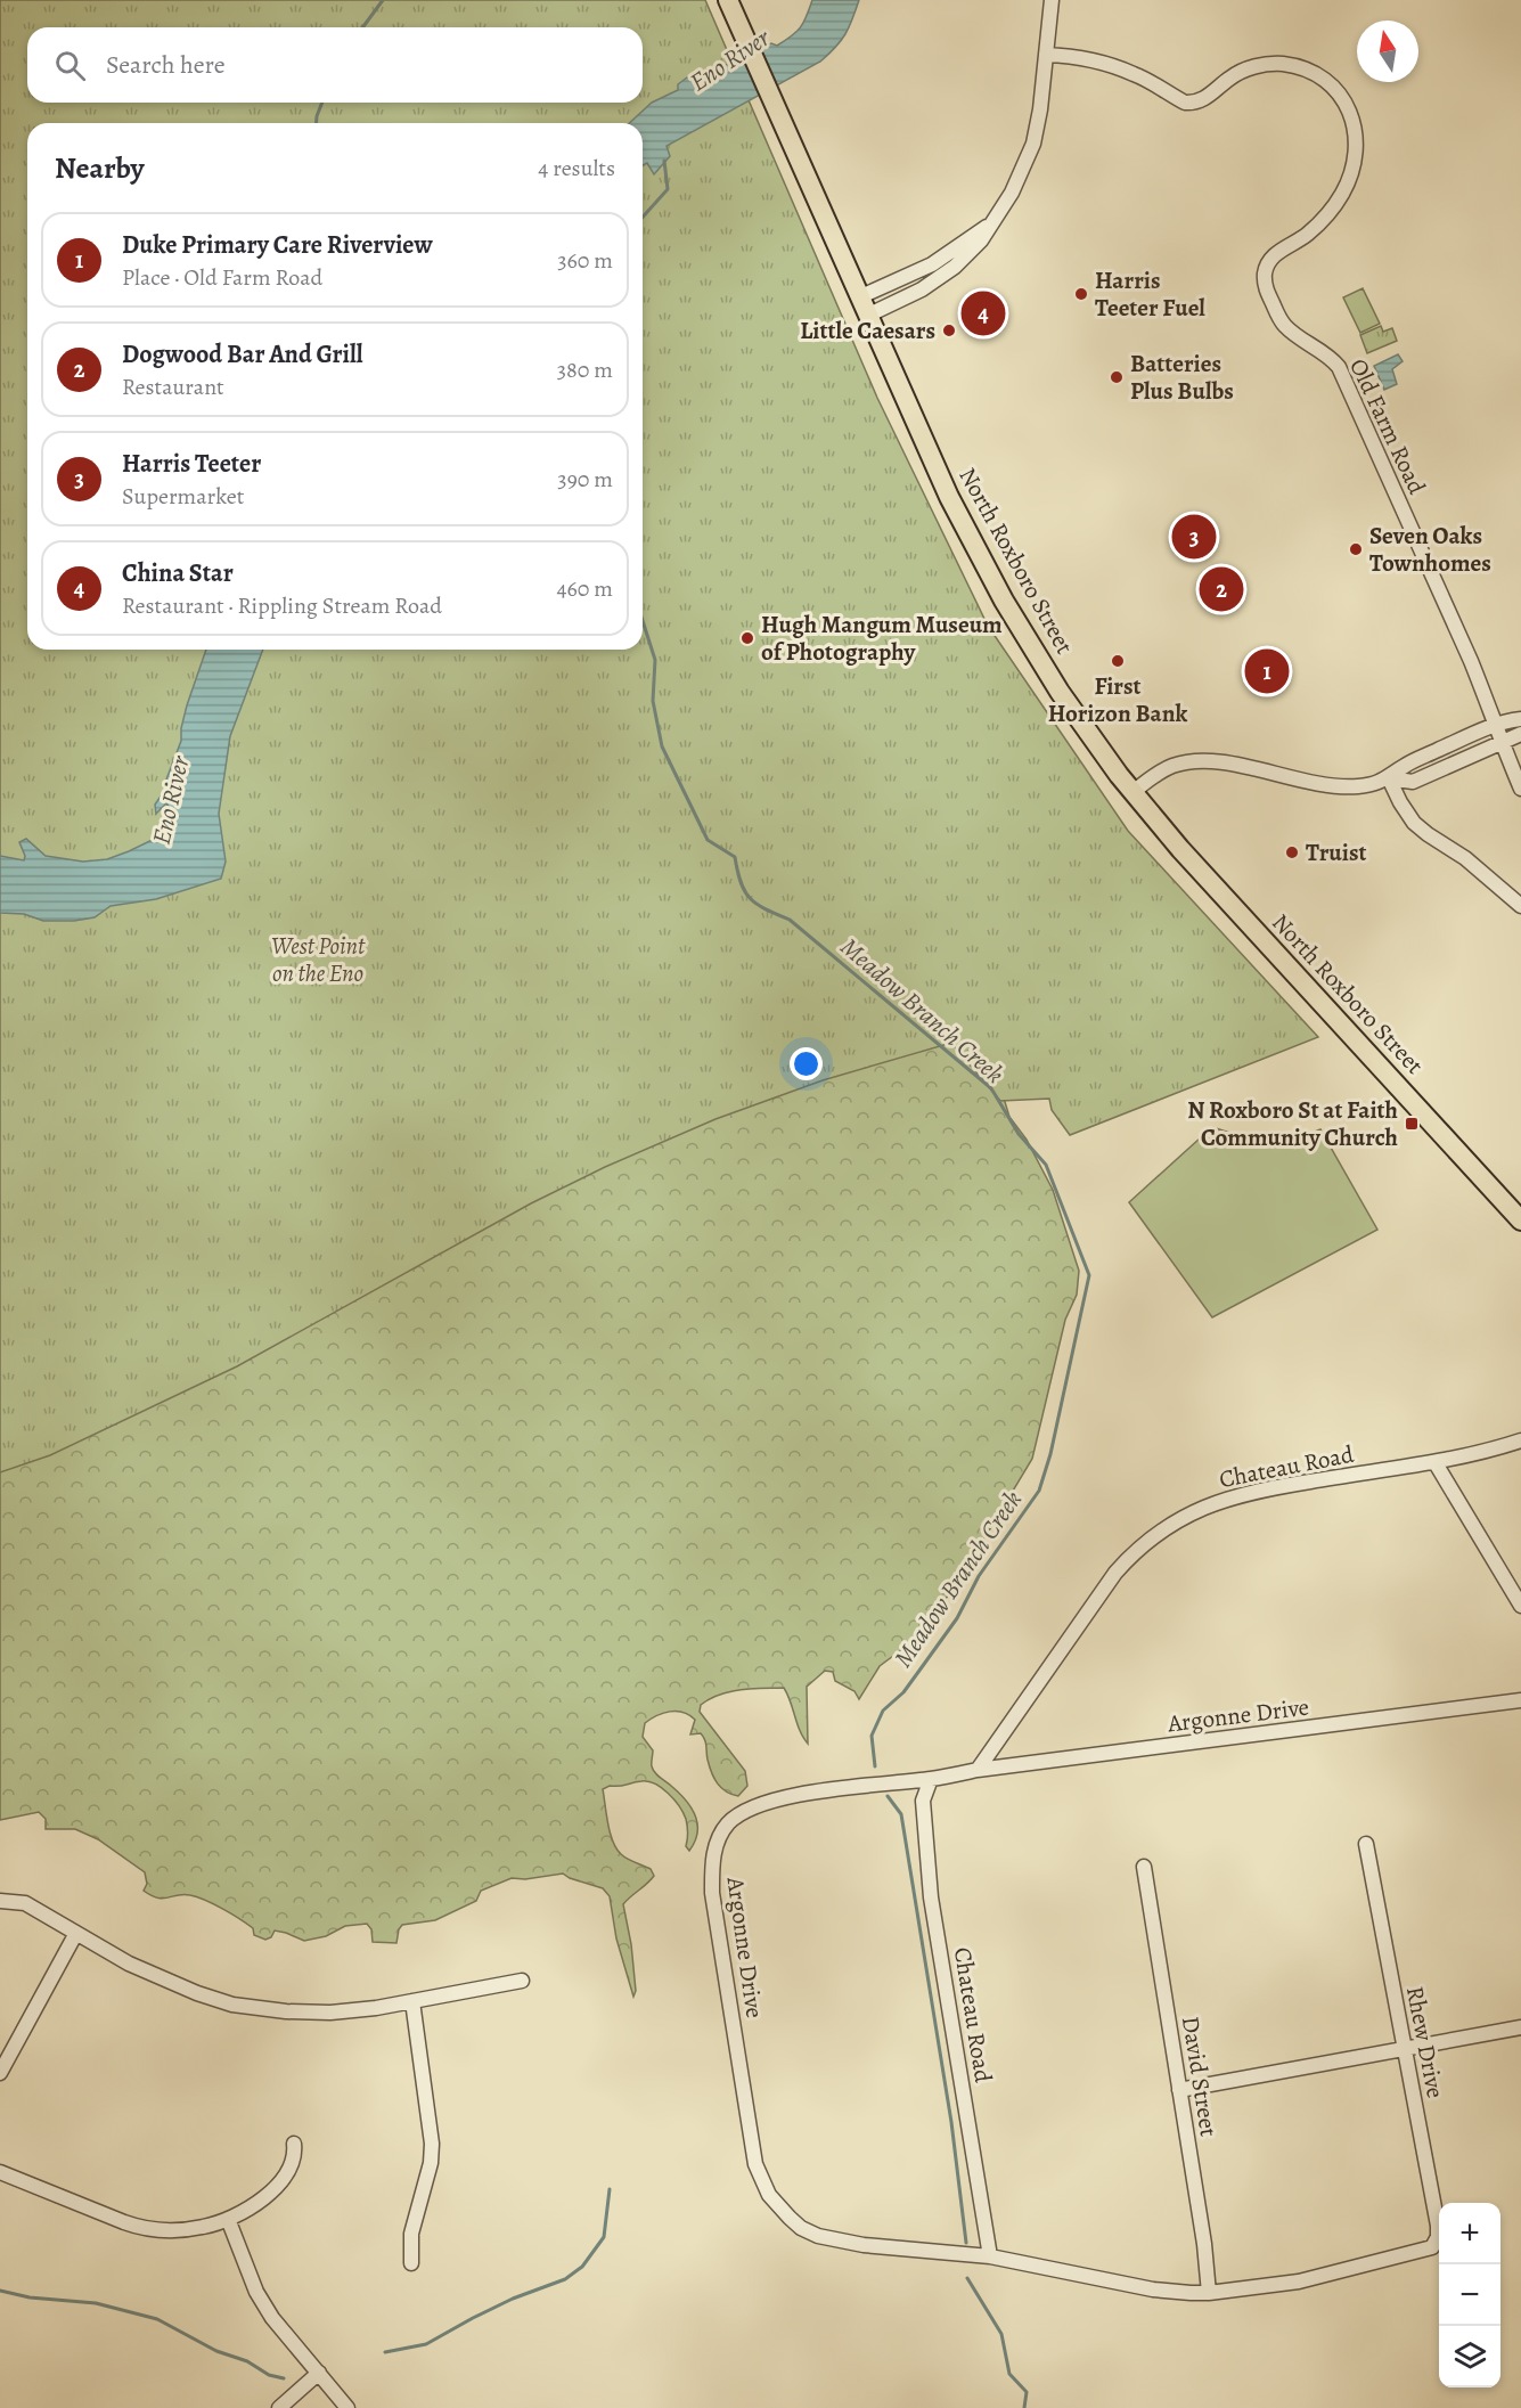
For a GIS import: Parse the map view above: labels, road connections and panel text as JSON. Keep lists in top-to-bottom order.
{
  "streets": {
    "highway": ["North Roxboro Street"],
    "street": [
      "Old Farm Road",
      "Chateau Road",
      "Argonne Drive",
      "Rhew Drive",
      "David Street"
    ]
  },
  "crossings": [
    ["Chateau Road", "Argonne Drive"],
    ["Argonne Drive", "Rhew Drive"],
    ["Argonne Drive", "David Street"]
  ],
  "water": ["Eno River", "Meadow Branch Creek"],
  "parks": ["West Point on the Eno"],
  "places": {
    "other": [
      "Harris Teeter Fuel",
      "Little Caesars",
      "Batteries Plus Bulbs",
      "Seven Oaks Townhomes",
      "Hugh Mangum Museum of Photography",
      "First Horizon Bank",
      "Truist"
    ],
    "transit": ["N Roxboro St at Faith Community Church"]
  },
  "north": "top",
  "page": {
    "search": "Search here",
    "heading": ["Nearby", "4 results"],
    "list": [
      {
        "mark": "1",
        "name": "Duke Primary Care Riverview",
        "note": "Place · Old Farm Road",
        "value": "360 m"
      },
      {
        "mark": "2",
        "name": "Dogwood Bar And Grill",
        "note": "Restaurant",
        "value": "380 m"
      },
      {
        "mark": "3",
        "name": "Harris Teeter",
        "note": "Supermarket",
        "value": "390 m"
      },
      {
        "mark": "4",
        "name": "China Star",
        "note": "Restaurant · Rippling Stream Road",
        "value": "460 m"
      }
    ],
    "pins": [
      "4",
      "3",
      "2",
      "1"
    ],
    "map_buttons": ["+", "−"]
  }
}
